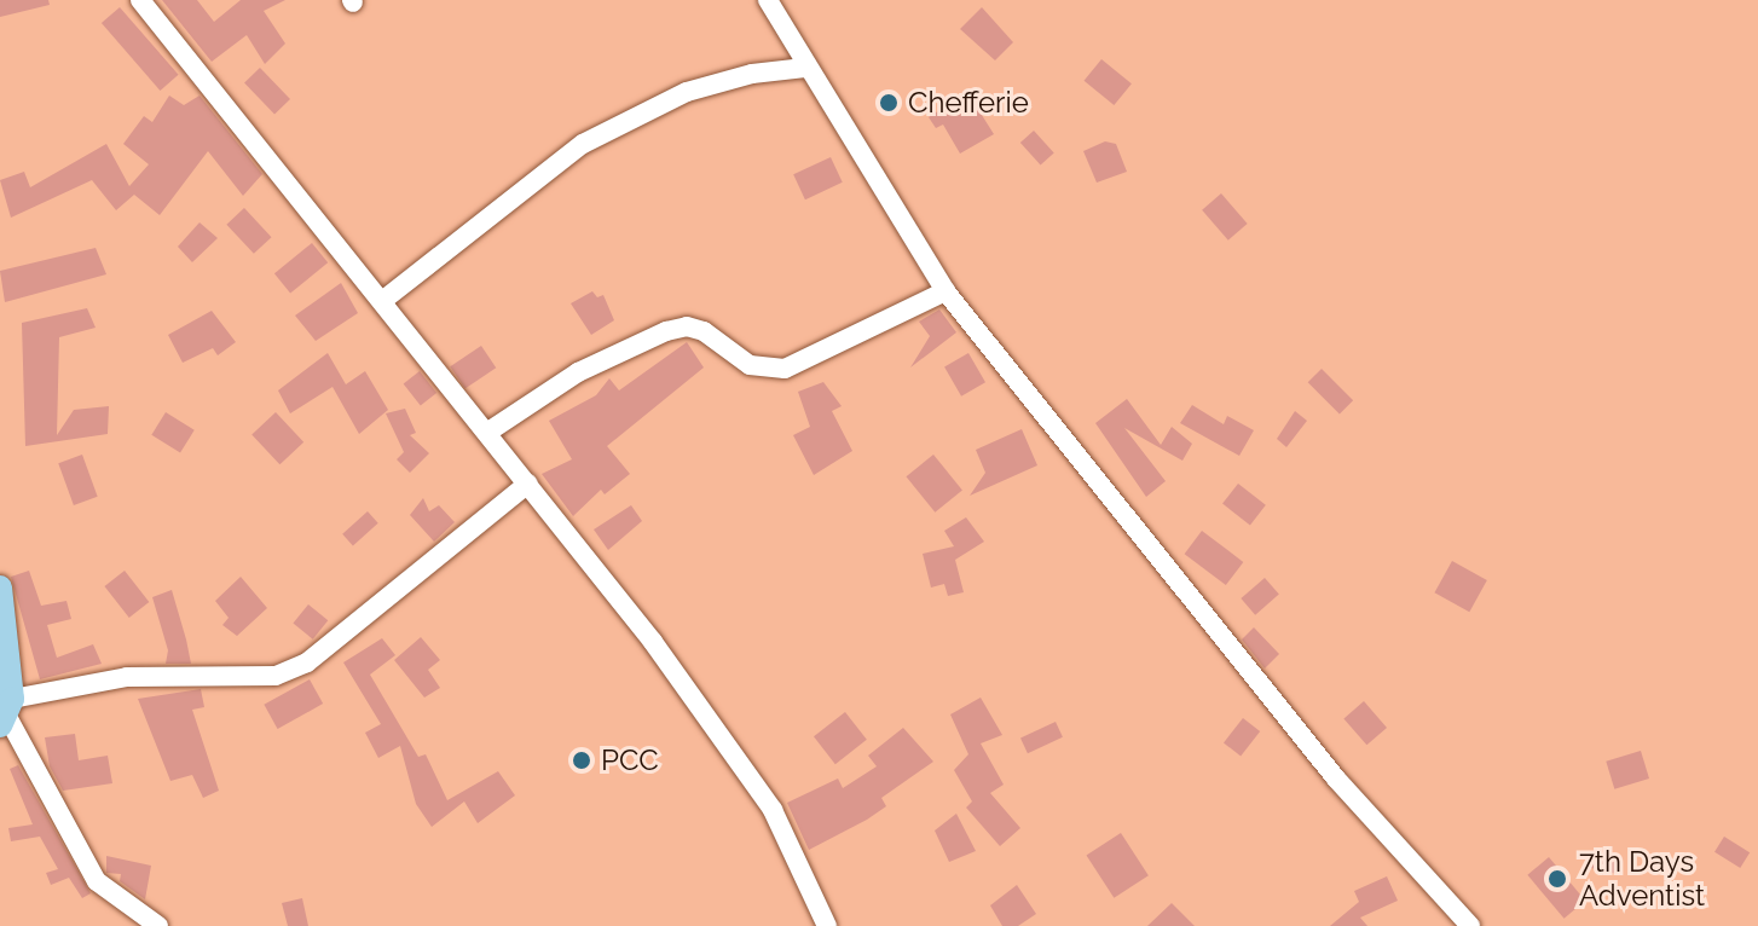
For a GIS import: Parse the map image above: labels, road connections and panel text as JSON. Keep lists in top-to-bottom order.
{
  "places": ["Chefferie", "PCC", "7th Days Adventist"]
}
